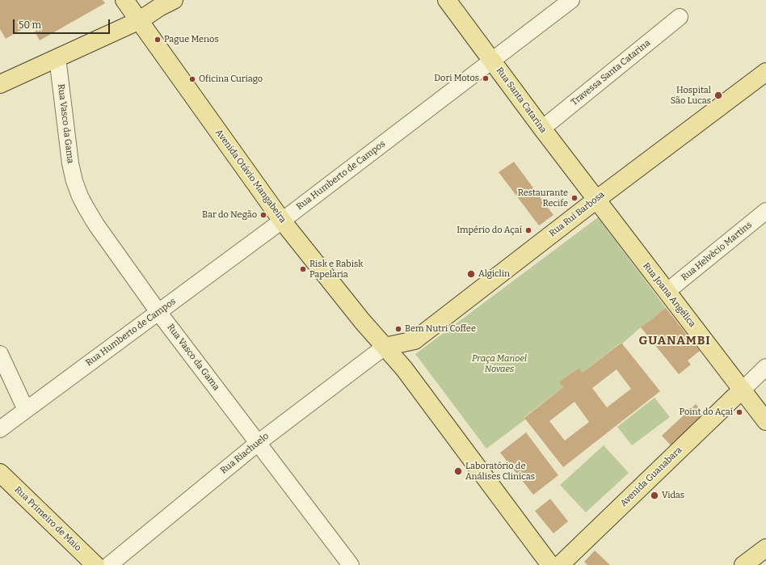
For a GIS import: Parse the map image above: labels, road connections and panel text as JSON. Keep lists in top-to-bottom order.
{
  "streets": {
    "main road": [
      "Rua Santa Catarina",
      "Avenida Otávio Mangabeira",
      "Rua Rui Barbosa",
      "Rua Joana Angélica",
      "Avenida Guanabara",
      "Rua Primeiro de Maio"
    ],
    "street": [
      "Travessa Santa Catarina",
      "Rua Vasco da Gama",
      "Rua Humberto de Campos",
      "Rua Helvècio Martins",
      "Rua Riachuelo"
    ]
  },
  "crossings": [
    ["Travessa Santa Catarina", "Rua Santa Catarina"],
    ["Rua Santa Catarina", "Rua Humberto de Campos"],
    ["Rua Santa Catarina", "Rua Rui Barbosa"],
    ["Rua Santa Catarina", "Rua Joana Angélica"],
    ["Rua Vasco da Gama", "Rua Humberto de Campos"],
    ["Rua Vasco da Gama", "Rua Riachuelo"],
    ["Rua Humberto de Campos", "Avenida Otávio Mangabeira"],
    ["Avenida Otávio Mangabeira", "Rua Rui Barbosa"],
    ["Avenida Otávio Mangabeira", "Rua Riachuelo"],
    ["Rua Rui Barbosa", "Rua Joana Angélica"],
    ["Rua Rui Barbosa", "Rua Riachuelo"],
    ["Rua Helvècio Martins", "Rua Joana Angélica"],
    ["Rua Joana Angélica", "Avenida Guanabara"]
  ],
  "districts": ["GUANAMBI"],
  "parks": ["Praça Manoel Novaes"],
  "places": [
    "Pague Menos",
    "Dori Motos",
    "Oficina Curiago",
    "Hospital São Lucas",
    "Restaurante Recife",
    "Bar do Negão",
    "Império do Açaí",
    "Risk e Rabisk Papelaria",
    "Algiclin",
    "Bem Nutri Coffee",
    "Point do Açaí",
    "Laboratório de Análises Clinicas",
    "Vidas"
  ],
  "scale_bar": "50 m"
}
